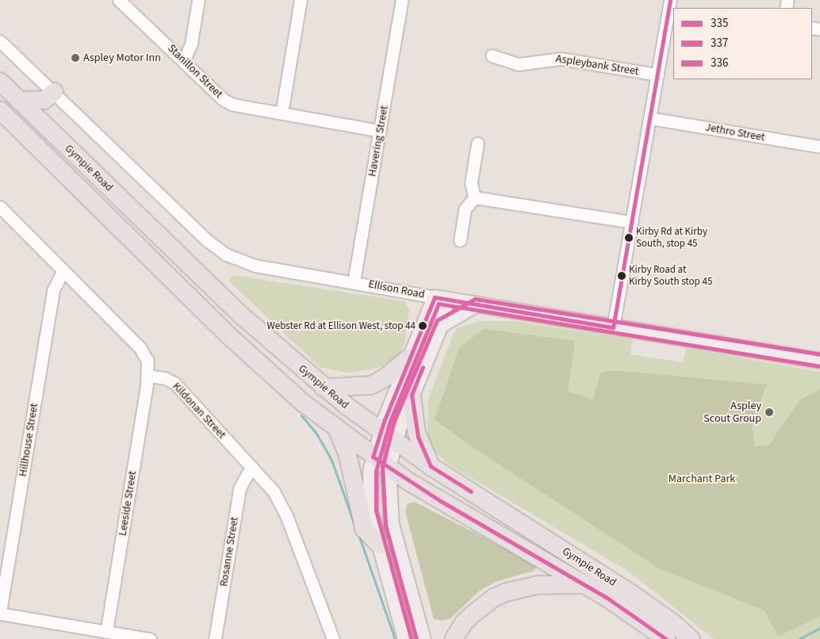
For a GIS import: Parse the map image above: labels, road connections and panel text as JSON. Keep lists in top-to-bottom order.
{
  "streets": {
    "highway": ["Gympie Road"],
    "main road": ["Ellison Road"],
    "street": [
      "Aspleybank Street",
      "Stanillon Street",
      "Jethro Street",
      "Havering Street",
      "Kildonan Street",
      "Hillhouse Street",
      "Leeside Street",
      "Rosanne Street"
    ]
  },
  "crossings": [
    ["Stanillon Street", "Havering Street"],
    ["Havering Street", "Ellison Road"],
    ["Kildonan Street", "Leeside Street"],
    ["Kildonan Street", "Rosanne Street"]
  ],
  "parks": ["Marchant Park"],
  "places": [
    "Aspley Motor Inn",
    "Kirby Rd at Kirby South, stop 45",
    "Kirby Road at Kirby South stop 45",
    "Webster Rd at Ellison West, stop 44",
    "Aspley Scout Group"
  ],
  "lines": ["transit line 335", "transit line 336", "transit line 337"],
  "legend": ["335", "337", "336"]
}
